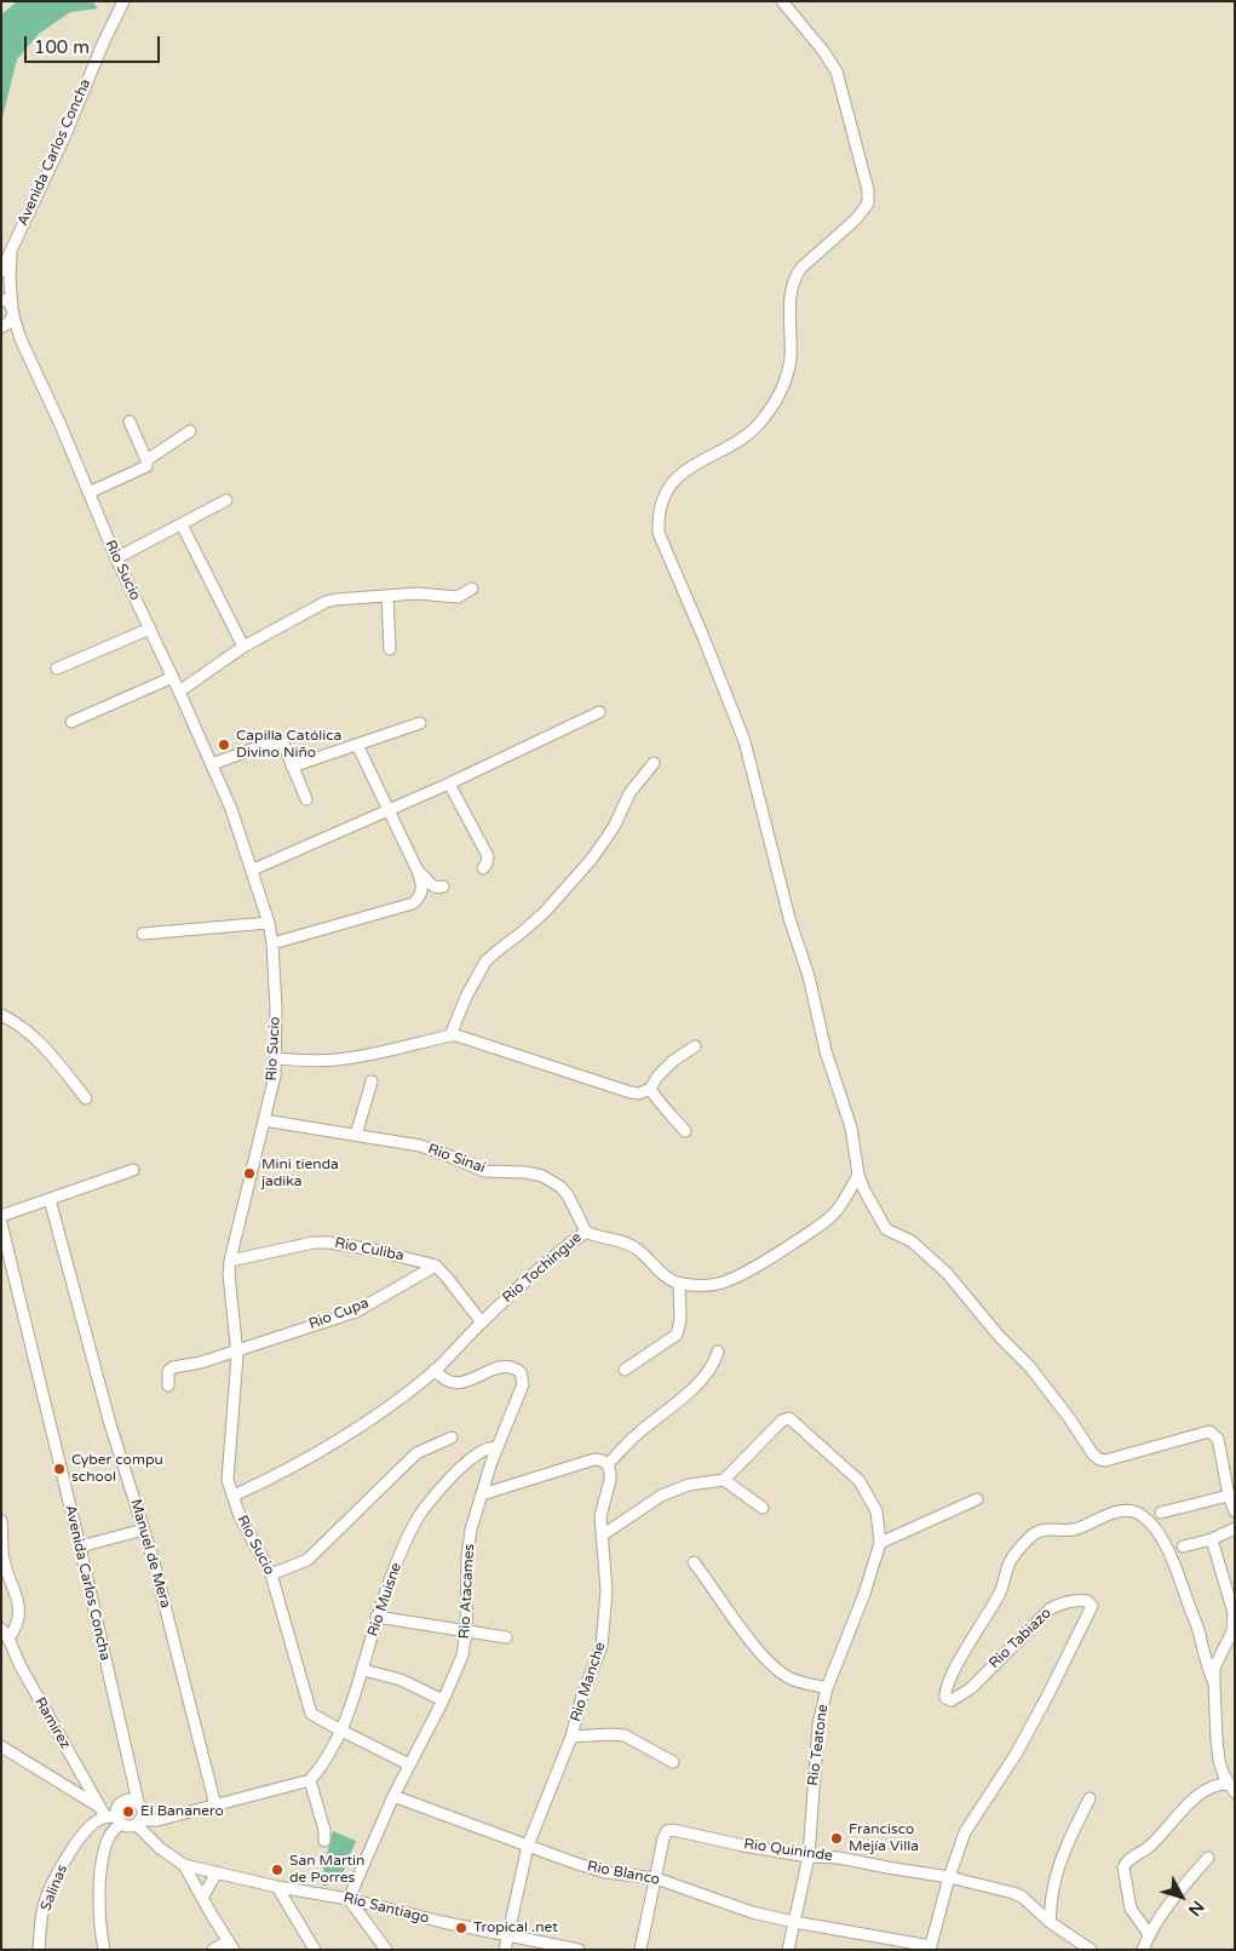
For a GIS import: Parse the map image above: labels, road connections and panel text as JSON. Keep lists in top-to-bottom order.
{
  "streets": {
    "street": [
      "Avenida Carlos Concha",
      "Rio Sucio",
      "Rio Sinai",
      "Rio Culiba",
      "Rio Tochingue",
      "Rio Cupa",
      "Manuel de Mera",
      "Rio Atacames",
      "Rio Muisne",
      "Rio Tabiazo",
      "Rio Manche",
      "Ramírez",
      "Rio Teatone",
      "Rio Quininde",
      "Rio Blanco",
      "Salinas",
      "Rio Santiago"
    ]
  },
  "crossings": [
    ["Avenida Carlos Concha", "Rio Sucio"],
    ["Avenida Carlos Concha", "Ramírez"],
    ["Avenida Carlos Concha", "Salinas"],
    ["Avenida Carlos Concha", "Rio Santiago"],
    ["Rio Sucio", "Rio Sinai"],
    ["Rio Sucio", "Rio Culiba"],
    ["Rio Sucio", "Rio Tochingue"],
    ["Rio Sucio", "Rio Cupa"],
    ["Rio Sucio", "Rio Atacames"],
    ["Rio Sucio", "Rio Muisne"],
    ["Rio Sinai", "Rio Tochingue"],
    ["Rio Culiba", "Rio Cupa"],
    ["Rio Tochingue", "Rio Atacames"],
    ["Rio Atacames", "Rio Muisne"],
    ["Rio Atacames", "Rio Blanco"],
    ["Rio Atacames", "Rio Santiago"],
    ["Rio Tabiazo", "Rio Quininde"],
    ["Rio Tabiazo", "Rio Blanco"],
    ["Rio Manche", "Rio Blanco"],
    ["Rio Manche", "Rio Santiago"],
    ["Ramírez", "Salinas"],
    ["Ramírez", "Rio Santiago"],
    ["Rio Teatone", "Rio Quininde"],
    ["Rio Teatone", "Rio Blanco"],
    ["Rio Quininde", "Rio Blanco"],
    ["Salinas", "Rio Santiago"]
  ],
  "places": [
    "Capilla Católica Divino Niño",
    "Mini tienda jadika",
    "Cyber compu school",
    "El Bananero",
    "Francisco Mejía Villa",
    "San Martin de Porres",
    "Tropical .net"
  ],
  "scale_bar": "100 m",
  "north": "bottom right"
}
